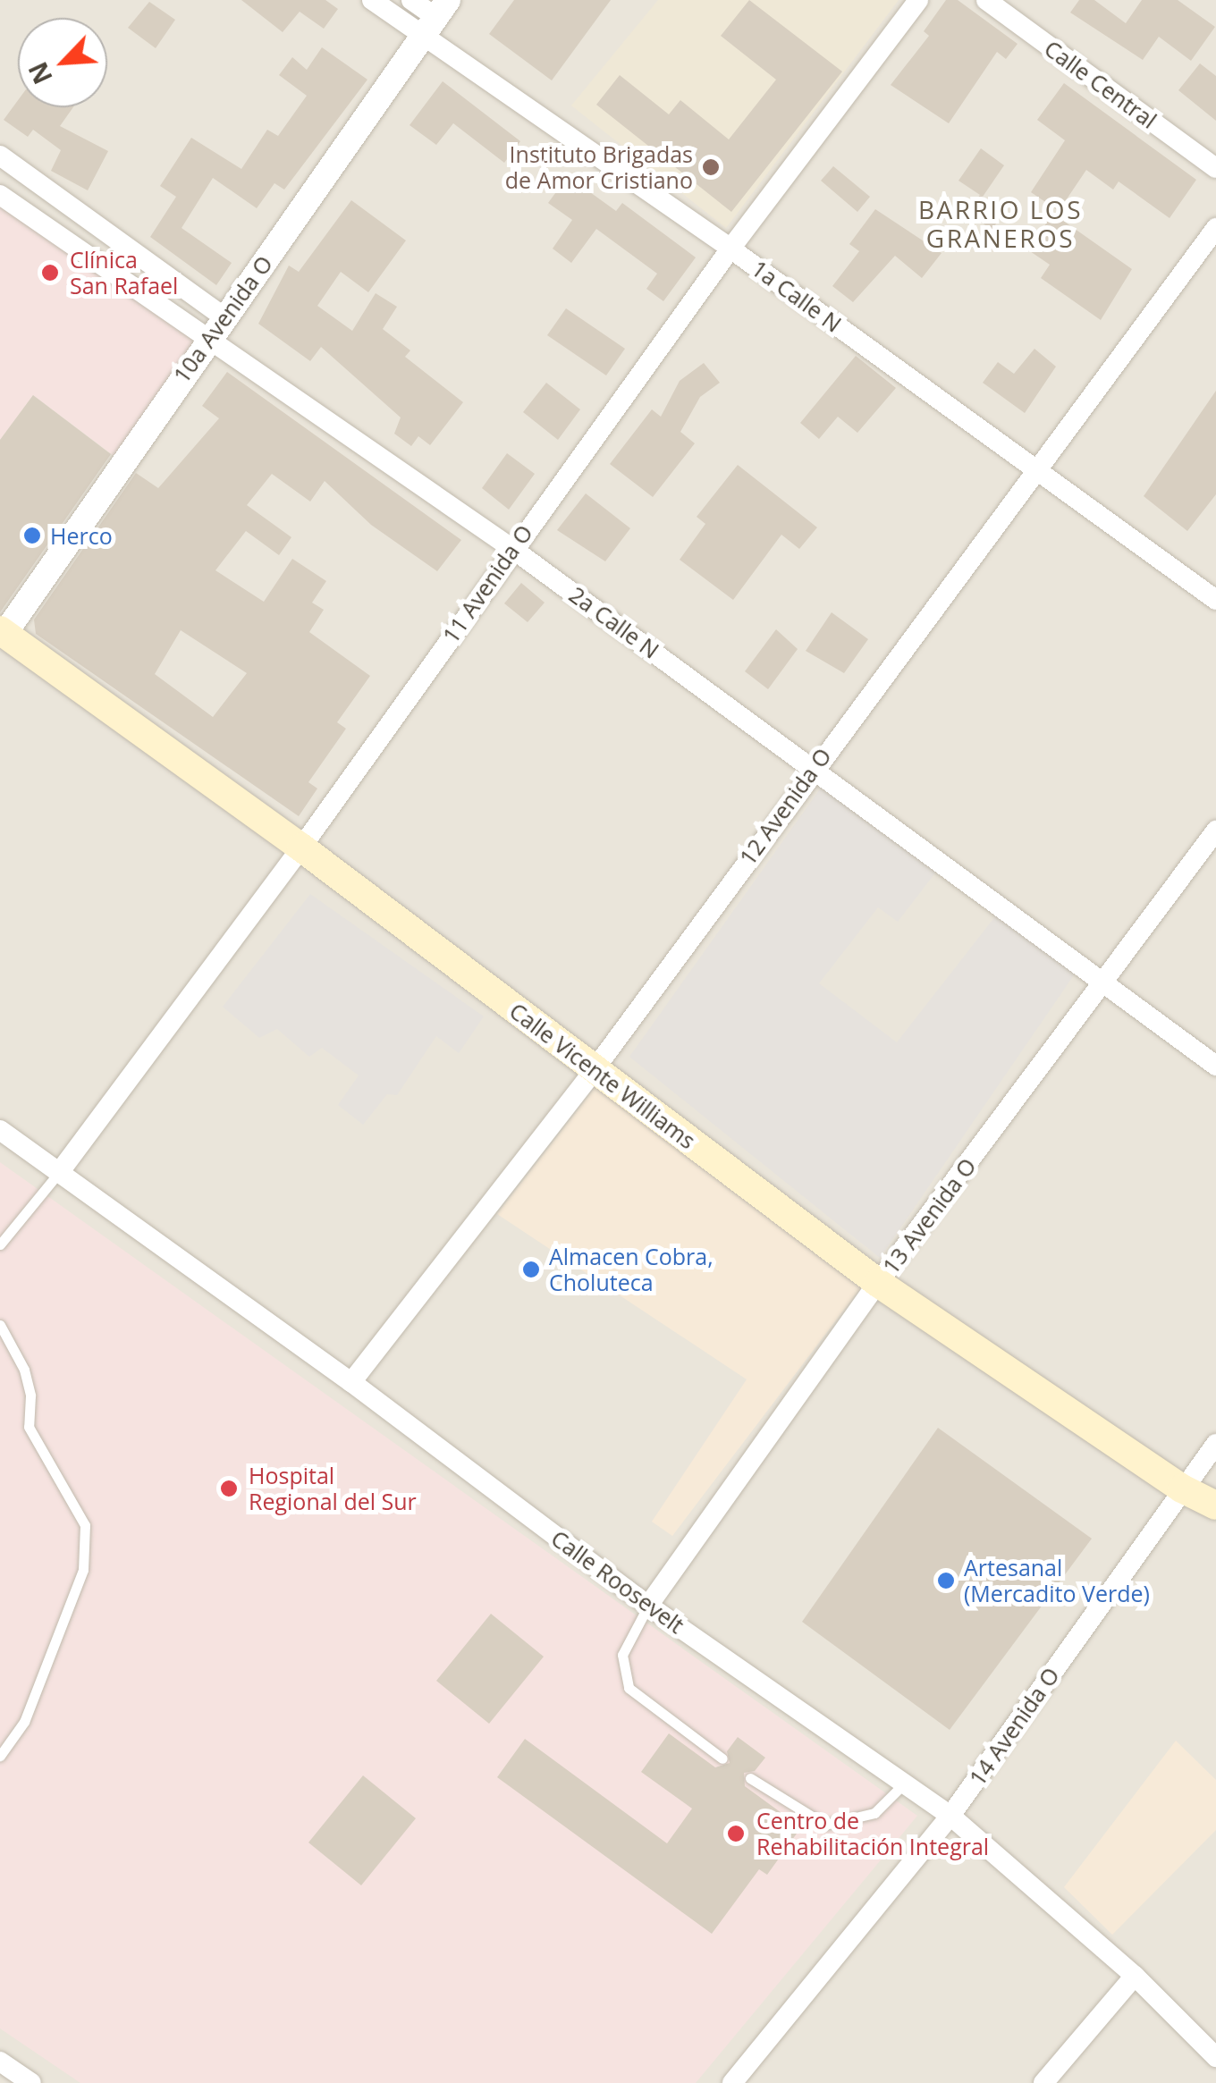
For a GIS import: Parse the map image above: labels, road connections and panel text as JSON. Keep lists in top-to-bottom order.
{
  "streets": {
    "main road": ["Calle Vicente Williams"],
    "street": [
      "Calle Central",
      "1a Calle N",
      "10a Avenida O",
      "11 Avenida O",
      "2a Calle N",
      "12 Avenida O",
      "13 Avenida O",
      "Calle Roosevelt",
      "14 Avenida O"
    ]
  },
  "crossings": [
    ["1a Calle N", "10a Avenida O"],
    ["1a Calle N", "11 Avenida O"],
    ["1a Calle N", "12 Avenida O"],
    ["10a Avenida O", "2a Calle N"],
    ["10a Avenida O", "Calle Vicente Williams"],
    ["11 Avenida O", "2a Calle N"],
    ["11 Avenida O", "Calle Vicente Williams"],
    ["11 Avenida O", "Calle Roosevelt"],
    ["2a Calle N", "12 Avenida O"],
    ["2a Calle N", "13 Avenida O"],
    ["12 Avenida O", "Calle Vicente Williams"],
    ["12 Avenida O", "Calle Roosevelt"],
    ["Calle Vicente Williams", "13 Avenida O"],
    ["Calle Vicente Williams", "14 Avenida O"],
    ["13 Avenida O", "Calle Roosevelt"],
    ["Calle Roosevelt", "14 Avenida O"]
  ],
  "districts": ["BARRIO LOS GRANEROS"],
  "places": [
    "Instituto Brigadas de Amor Cristiano",
    "Clínica San Rafael",
    "Herco",
    "Almacen Cobra, Choluteca",
    "Hospital Regional del Sur",
    "Artesanal (Mercadito Verde)",
    "Centro de Rehabilitación Integral"
  ],
  "north": "bottom left"
}
